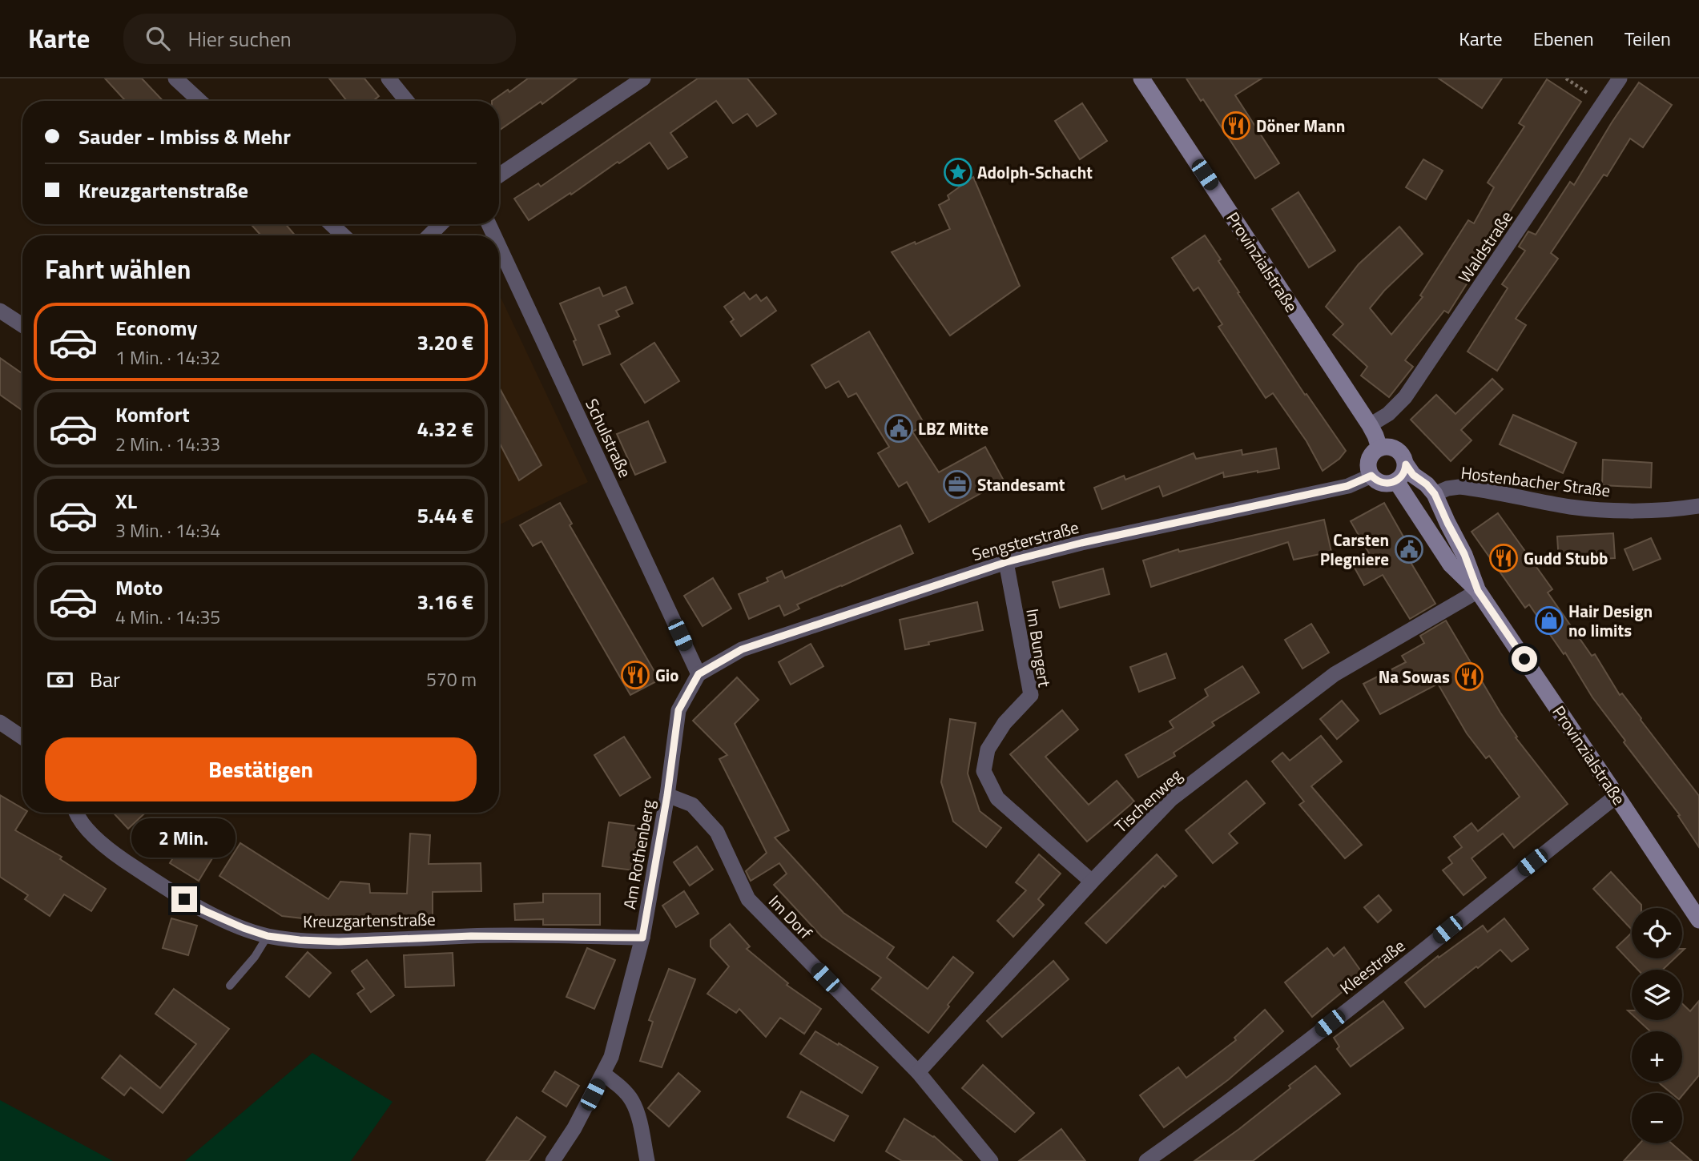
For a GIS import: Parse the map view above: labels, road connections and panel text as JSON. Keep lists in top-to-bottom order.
{
  "streets": {
    "street": [
      "Waldstraße",
      "Provinzialstraße",
      "Schulstraße",
      "Hostenbacher Straße",
      "Sengsterstraße",
      "Im Bungert",
      "Tischenweg",
      "Am Rothenberg",
      "Im Dorf",
      "Kreuzgartenstraße",
      "Kleestraße"
    ]
  },
  "crossings": [
    ["Waldstraße", "Provinzialstraße"],
    ["Provinzialstraße", "Hostenbacher Straße"],
    ["Provinzialstraße", "Sengsterstraße"],
    ["Provinzialstraße", "Tischenweg"],
    ["Provinzialstraße", "Kleestraße"],
    ["Schulstraße", "Sengsterstraße"],
    ["Schulstraße", "Am Rothenberg"],
    ["Sengsterstraße", "Im Bungert"],
    ["Sengsterstraße", "Am Rothenberg"],
    ["Im Bungert", "Tischenweg"],
    ["Tischenweg", "Im Dorf"],
    ["Am Rothenberg", "Im Dorf"],
    ["Am Rothenberg", "Kreuzgartenstraße"]
  ],
  "places": {
    "restaurant": [
      "Döner Mann",
      "Gudd Stubb",
      "Gio",
      "Na Sowas"
    ],
    "place": ["Adolph-Schacht"],
    "public building": ["LBZ Mitte", "Carsten Plegniere"],
    "office": ["Standesamt"],
    "shop": ["Hair Design no limits"]
  },
  "page": {
    "header": "Karte",
    "search": "Hier suchen",
    "nav": ["Karte", "Ebenen", "Teilen"],
    "banner": ["Sauder - Imbiss & Mehr", "Kreuzgartenstraße"],
    "heading": "Fahrt wählen",
    "list": [
      {
        "name": "Economy",
        "note": "1 Min. · 14:32",
        "value": "3.20 €"
      },
      {
        "name": "Komfort",
        "note": "2 Min. · 14:33",
        "value": "4.32 €"
      },
      {
        "name": "XL",
        "note": "3 Min. · 14:34",
        "value": "5.44 €"
      },
      {
        "name": "Moto",
        "note": "4 Min. · 14:35",
        "value": "3.16 €"
      }
    ],
    "pay": ["Bar", "570 m"],
    "buttons": "Bestätigen",
    "bubble": "2 Min.",
    "map_buttons": ["+", "−"]
  }
}
